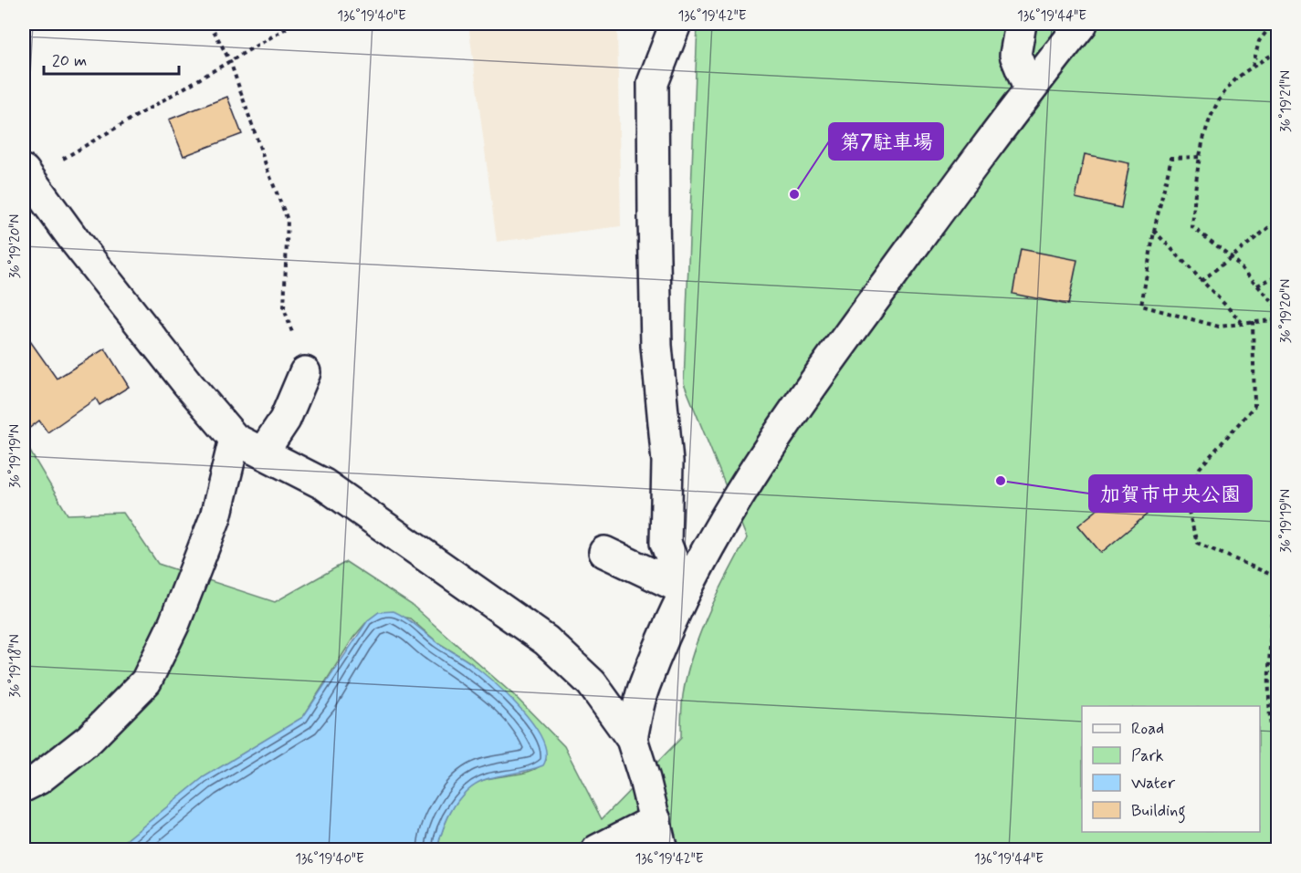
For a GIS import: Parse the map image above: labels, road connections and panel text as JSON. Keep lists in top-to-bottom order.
{
  "places": ["第7駐車場", "加賀市中央公園"],
  "legend": [
    "Road",
    "Park",
    "Water",
    "Building"
  ],
  "scale_bar": "20 m",
  "coordinates": [
    "136°19'40\"E",
    "136°19'42\"E",
    "136°19'44\"E",
    "36°19'21\"N",
    "36°19'20\"N",
    "36°19'19\"N",
    "36°19'18\"N"
  ]
}
